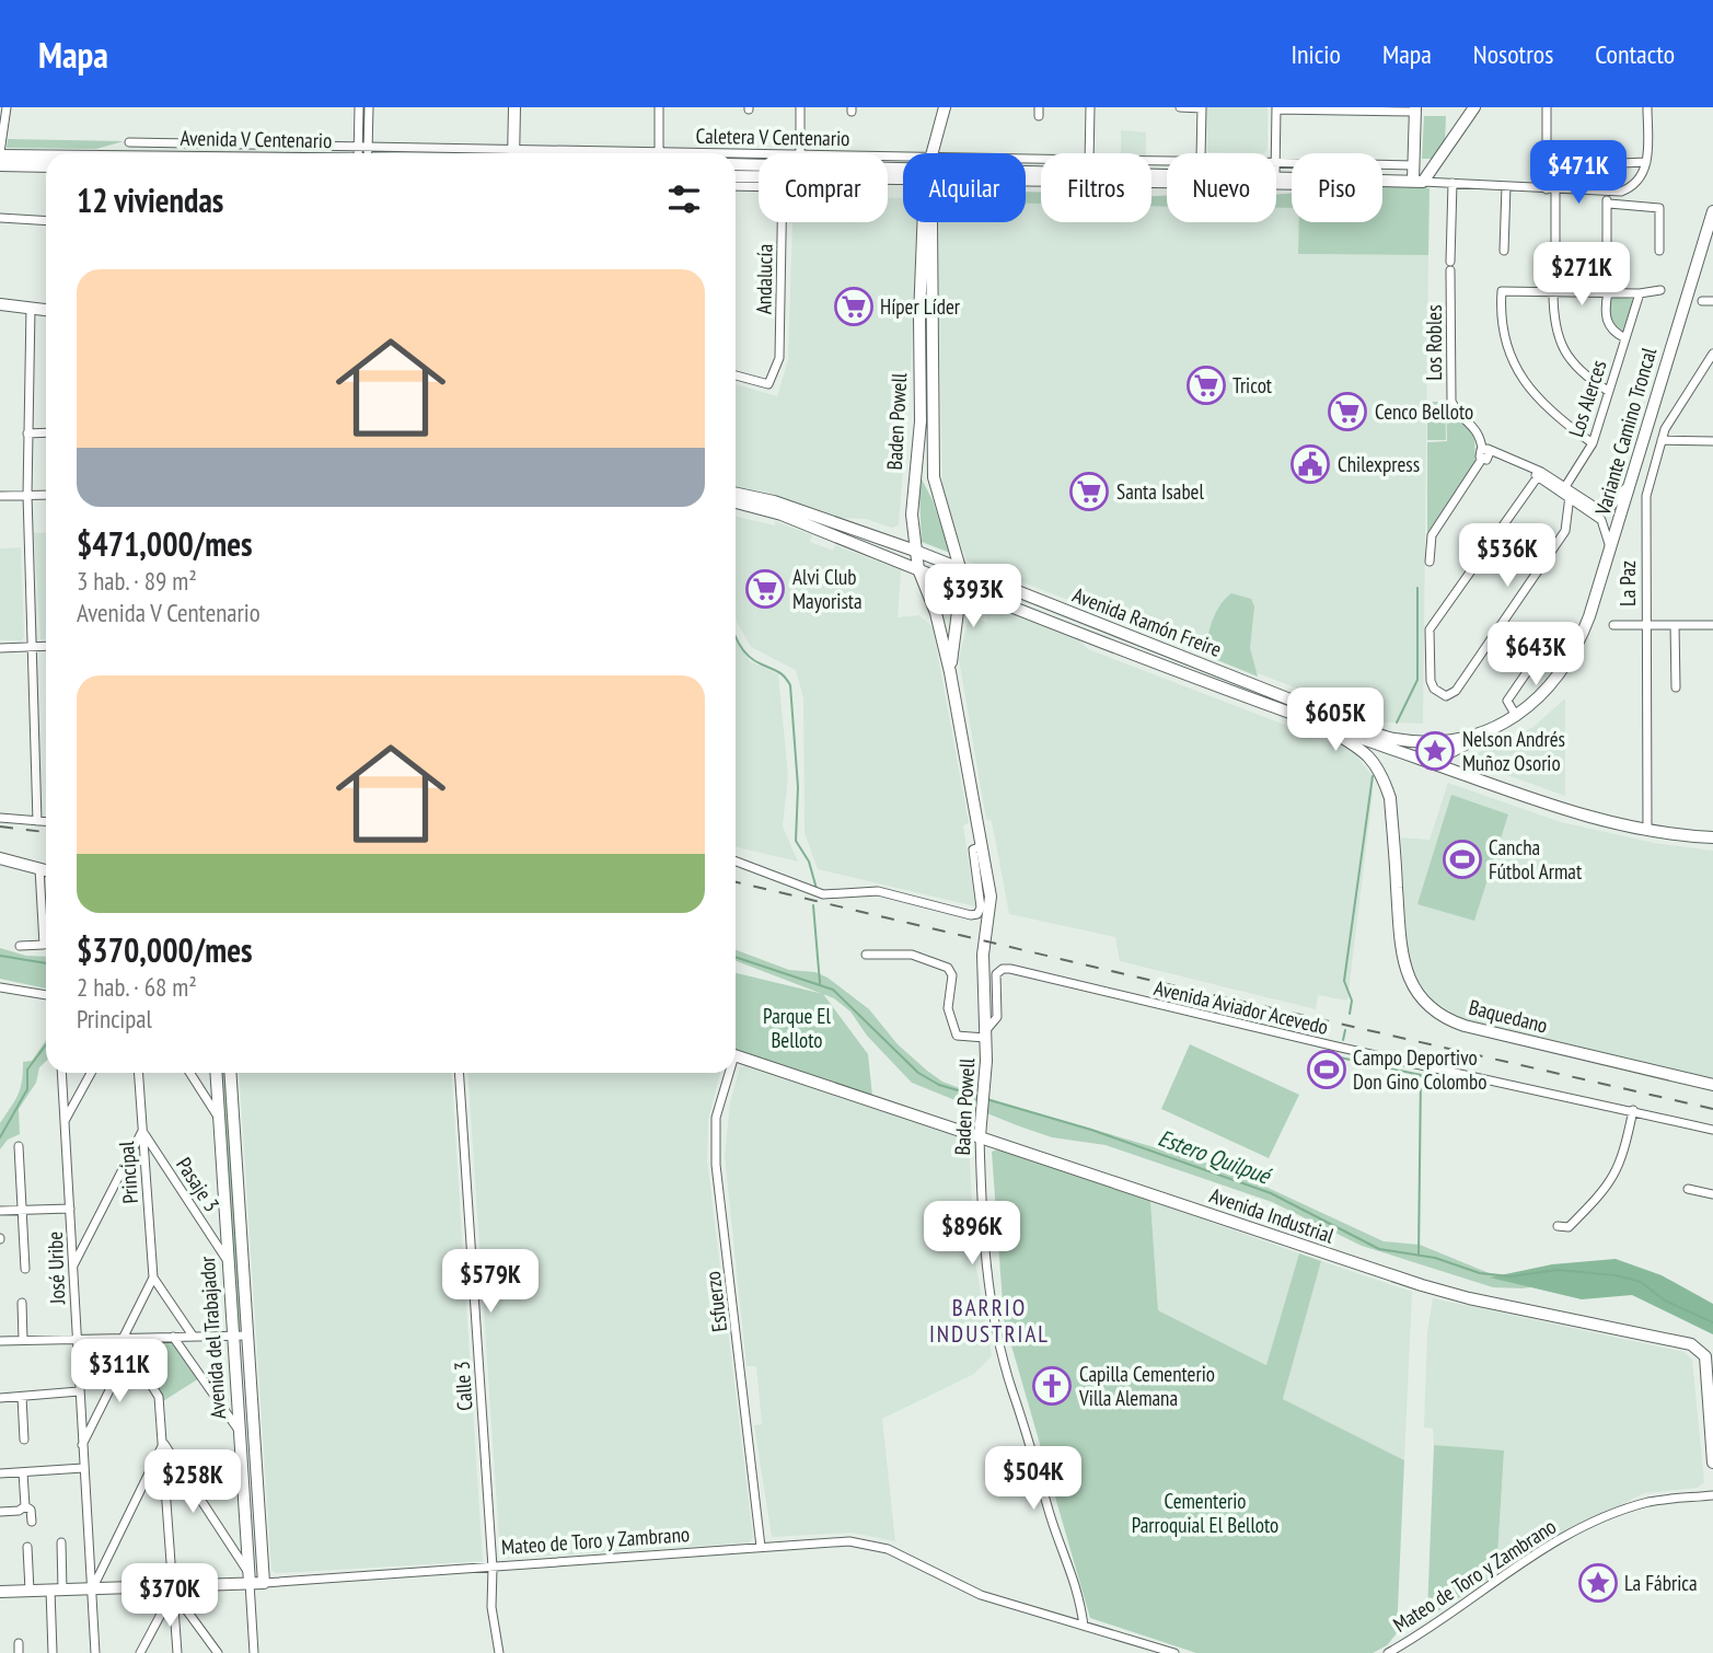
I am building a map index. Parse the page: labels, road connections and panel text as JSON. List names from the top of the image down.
{
  "streets": {
    "main road": [
      "Avenida V Centenario",
      "Baden Powell",
      "Variante Camino Troncal",
      "Avenida Ramón Freire",
      "Baquedano",
      "Avenida Industrial",
      "Avenida del Trabajador",
      "Mateo de Toro y Zambrano"
    ],
    "street": [
      "Caletera V Centenario",
      "Andalucía",
      "Los Robles",
      "Los Alerces",
      "La Paz",
      "Avenida Aviador Acevedo",
      "Principal",
      "Pasaje 3",
      "José Uribe",
      "Esfuerzo",
      "Calle 3"
    ]
  },
  "crossings": [
    ["Baden Powell", "Avenida Ramón Freire"],
    ["Baden Powell", "Avenida Aviador Acevedo"],
    ["Baden Powell", "Avenida Industrial"],
    ["Baden Powell", "Mateo de Toro y Zambrano"],
    ["Variante Camino Troncal", "Avenida Ramón Freire"],
    ["La Paz", "Avenida Ramón Freire"],
    ["Avenida Ramón Freire", "Baquedano"],
    ["Principal", "Pasaje 3"],
    ["Pasaje 3", "Avenida del Trabajador"],
    ["José Uribe", "Mateo de Toro y Zambrano"],
    ["Esfuerzo", "Mateo de Toro y Zambrano"],
    ["Avenida del Trabajador", "Mateo de Toro y Zambrano"],
    ["Calle 3", "Mateo de Toro y Zambrano"]
  ],
  "districts": ["BARRIO INDUSTRIAL"],
  "water": ["Estero Quilpué"],
  "parks": ["Parque El Belloto", "Cementerio Parroquial El Belloto"],
  "places": {
    "supermarket": [
      "Híper Líder",
      "Tricot",
      "Cenco Belloto",
      "Santa Isabel",
      "Alvi Club Mayorista"
    ],
    "public building": ["Chilexpress"],
    "place": ["Nelson Andrés Muñoz Osorio", "La Fábrica"],
    "sports": ["Cancha Fútbol Armat", "Campo Deportivo Don Gino Colombo"],
    "church": ["Capilla Cementerio Villa Alemana"]
  },
  "page": {
    "header": "Mapa",
    "nav": [
      "Inicio",
      "Mapa",
      "Nosotros",
      "Contacto"
    ],
    "price": [
      "$471K",
      "$271K",
      "$536K",
      "$393K",
      "$643K",
      "$605K",
      "$896K",
      "$579K",
      "$311K",
      "$504K",
      "$258K",
      "$370K"
    ],
    "chip": [
      "Comprar",
      "Alquilar",
      "Filtros",
      "Nuevo",
      "Piso"
    ],
    "heading": "12 viviendas",
    "list": [
      {
        "name": "$471,000/mes",
        "note": "3 hab. · 89 m² · Avenida V Centenario"
      },
      {
        "name": "$370,000/mes",
        "note": "2 hab. · 68 m² · Principal"
      }
    ]
  }
}
